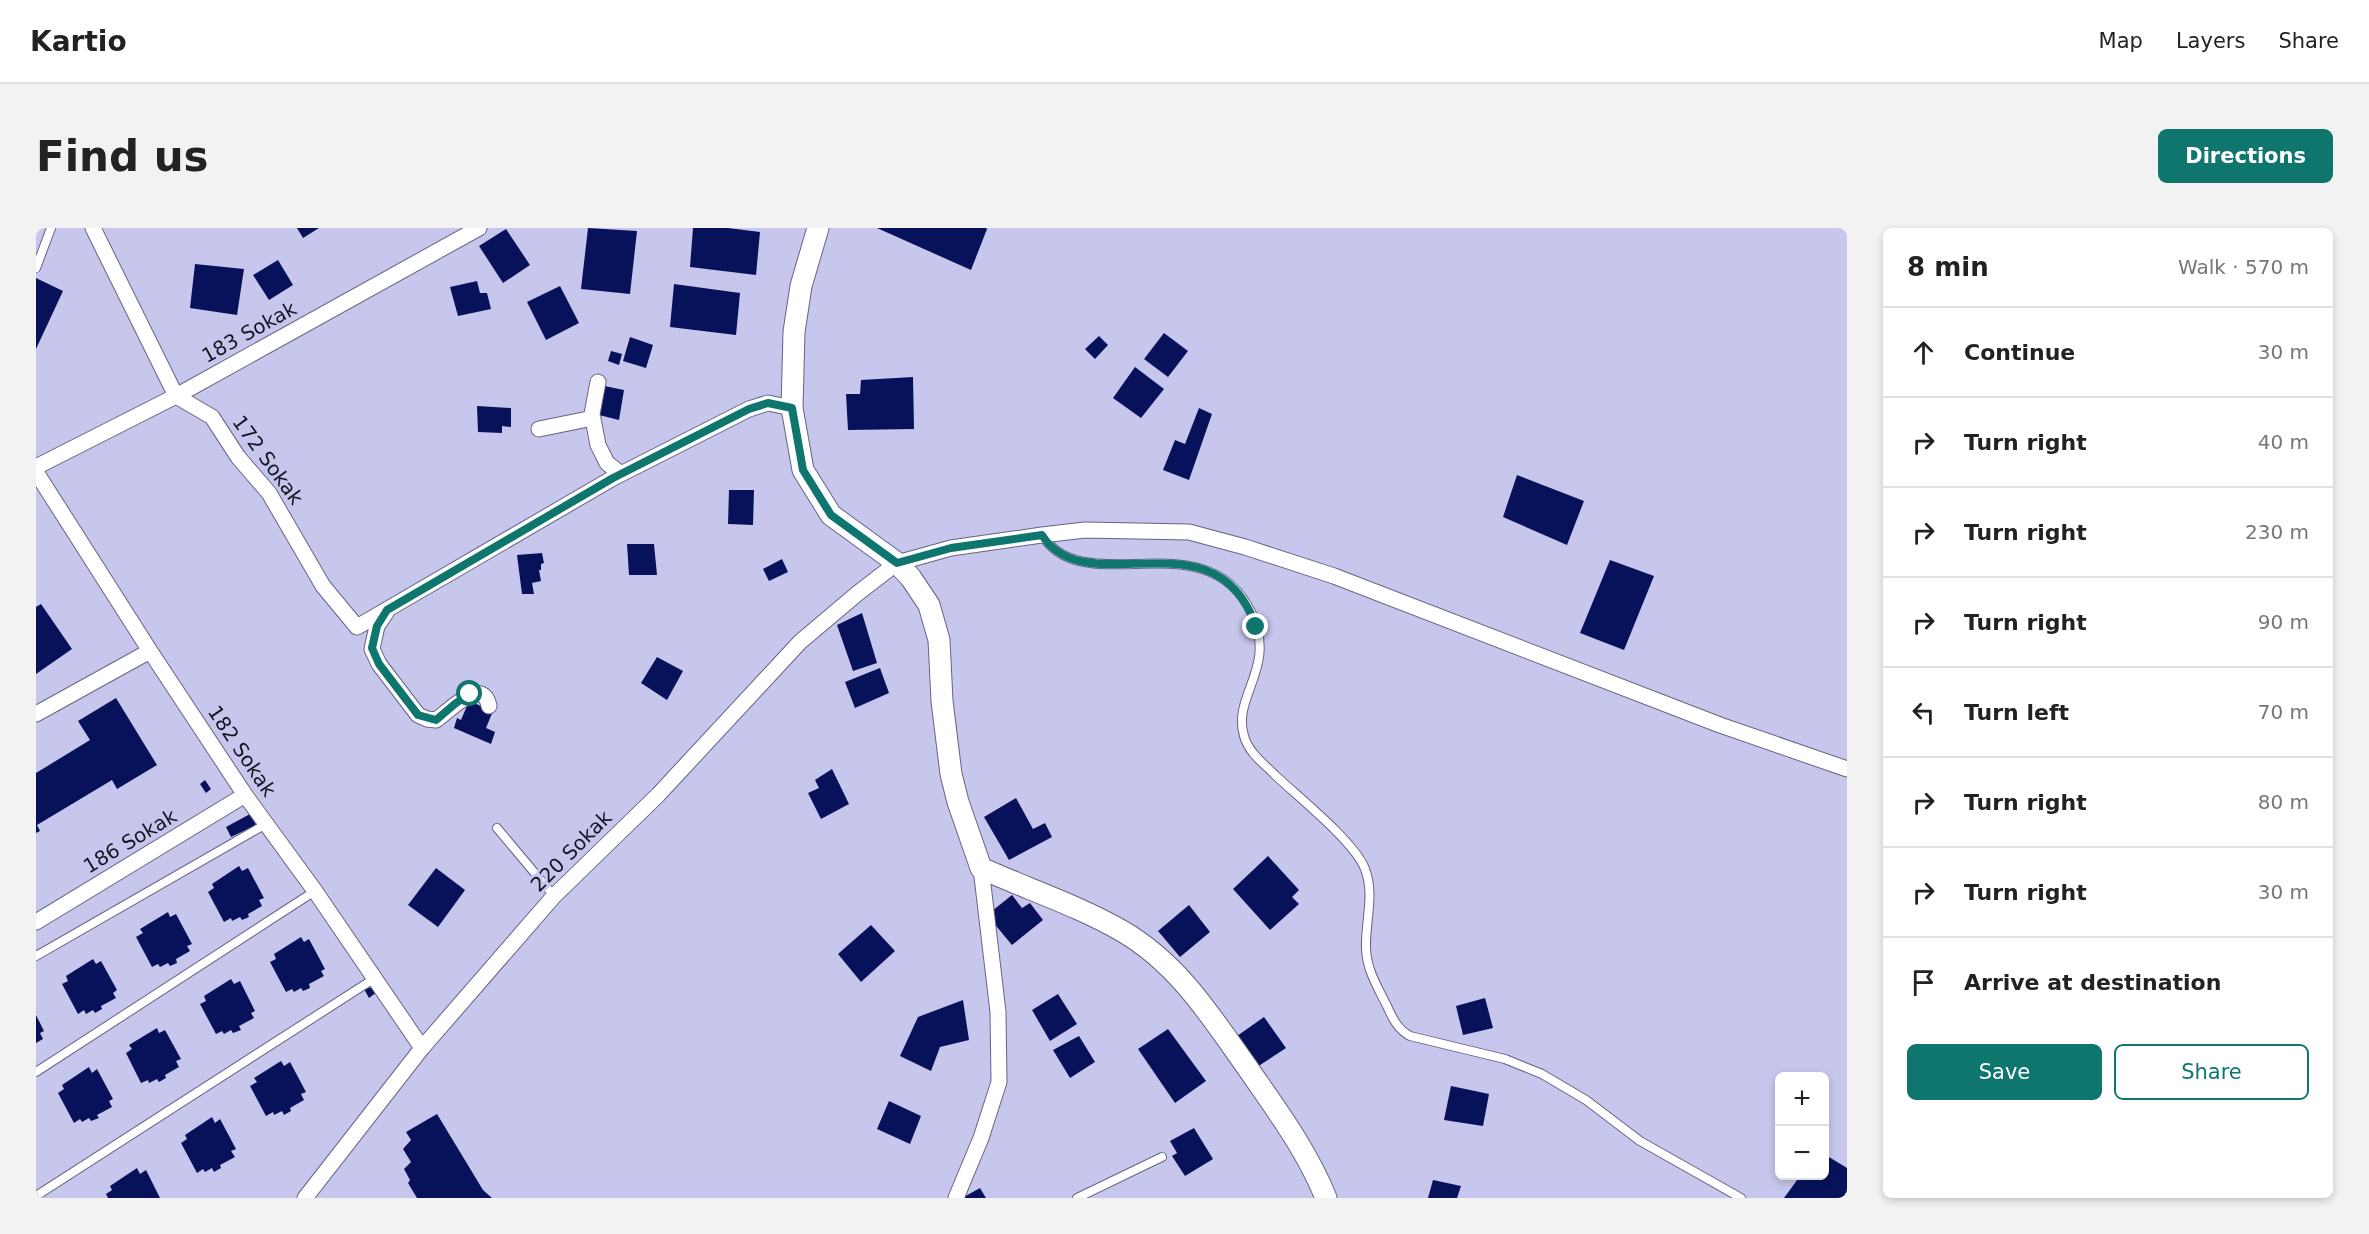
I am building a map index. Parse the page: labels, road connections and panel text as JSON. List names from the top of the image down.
{
  "streets": {
    "street": [
      "183 Sokak",
      "172 Sokak",
      "182 Sokak",
      "186 Sokak",
      "220 Sokak"
    ]
  },
  "crossings": [
    ["183 Sokak", "172 Sokak"],
    ["182 Sokak", "186 Sokak"],
    ["182 Sokak", "220 Sokak"]
  ],
  "page": {
    "header": "Kartio",
    "nav": ["Map", "Layers", "Share"],
    "buttons": [
      "Directions",
      ["Save", "Share"]
    ],
    "title": "Find us",
    "heading": ["8 min", "Walk · 570 m"],
    "list": [
      ["Continue", "30 m"],
      ["Turn right", "40 m"],
      ["Turn right", "230 m"],
      ["Turn right", "90 m"],
      ["Turn left", "70 m"],
      ["Turn right", "80 m"],
      ["Turn right", "30 m"],
      "Arrive at destination"
    ],
    "map_buttons": ["+", "−"]
  }
}
